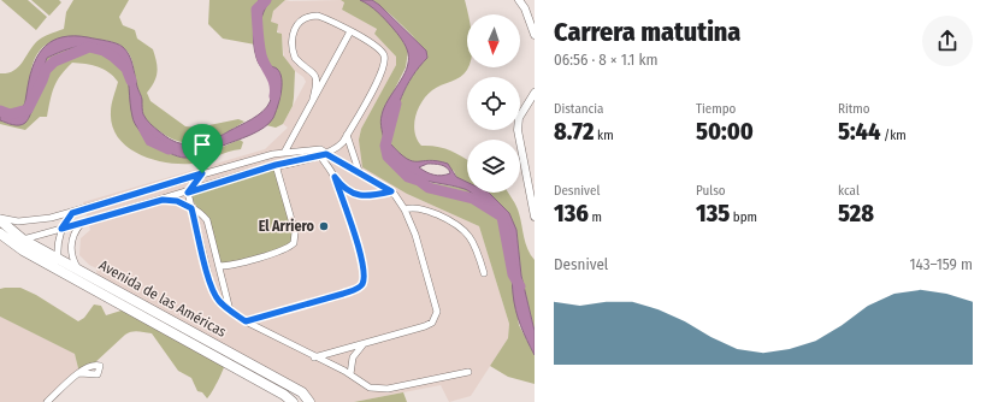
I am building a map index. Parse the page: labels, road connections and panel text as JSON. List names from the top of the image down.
{
  "streets": {
    "highway": ["Avenida de las Américas"]
  },
  "places": ["El Arriero"],
  "north": "bottom",
  "page": {
    "heading": ["Carrera matutina", "06:56 · 8 × 1.1 km"],
    "stats": [
      ["Distancia", "8.72 km"],
      ["Tiempo", "50:00"],
      ["Ritmo", "5:44 /km"],
      ["Desnivel", "136 m"],
      ["Pulso", "135 bpm"],
      ["kcal", "528"]
    ],
    "chart": ["Desnivel", "143–159 m"]
  }
}
